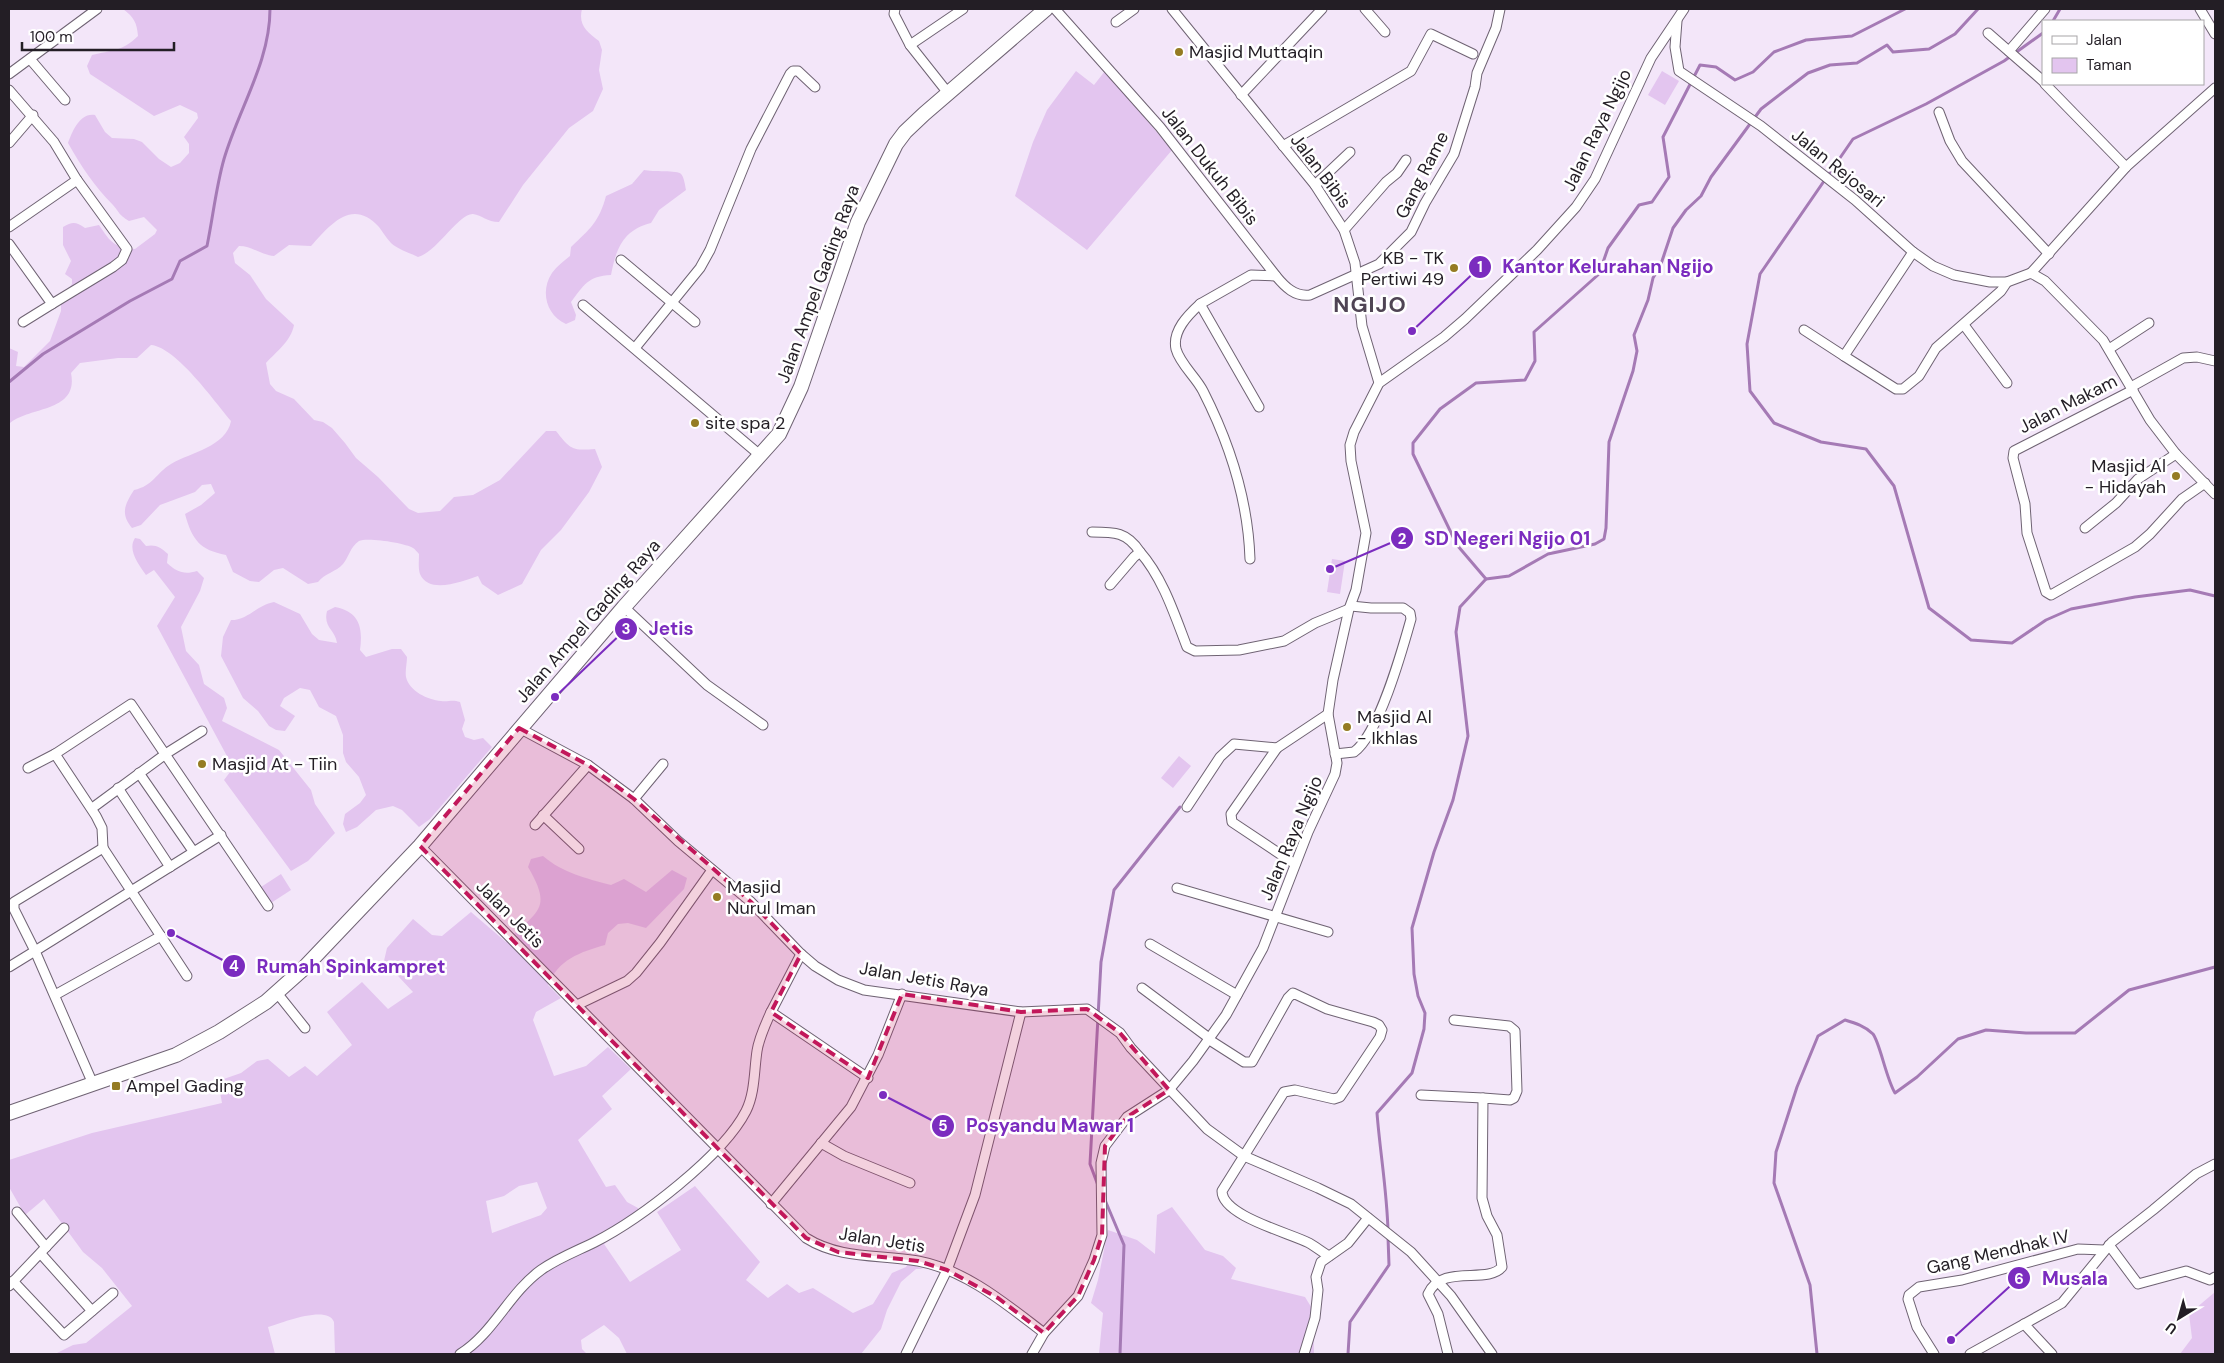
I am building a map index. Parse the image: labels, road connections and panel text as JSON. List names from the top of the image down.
{
  "streets": {
    "main road": ["Jalan Ampel Gading Raya"],
    "street": [
      "Jalan Raya Ngijo",
      "Jalan Dukuh Bibis",
      "Jalan Rejosari",
      "Jalan Bibis",
      "Gang Rame",
      "Jalan Makam",
      "Jalan Jetis",
      "Jalan Jetis Raya",
      "Gang Mendhak IV"
    ]
  },
  "crossings": [
    ["Jalan Raya Ngijo", "Jalan Rejosari"],
    ["Jalan Raya Ngijo", "Jalan Bibis"],
    ["Jalan Raya Ngijo", "Jalan Jetis"],
    ["Jalan Raya Ngijo", "Jalan Jetis Raya"],
    ["Jalan Dukuh Bibis", "Jalan Bibis"],
    ["Jalan Dukuh Bibis", "Gang Rame"],
    ["Jalan Bibis", "Gang Rame"],
    ["Jalan Ampel Gading Raya", "Jalan Jetis"],
    ["Jalan Ampel Gading Raya", "Jalan Jetis Raya"]
  ],
  "districts": ["NGIJO"],
  "places": {
    "other": [
      "Masjid Muttaqin",
      "KB - TK Pertiwi 49",
      "Kantor Kelurahan Ngijo",
      "site spa 2",
      "Masjid Al - Hidayah",
      "SD Negeri Ngijo 01",
      "Jetis",
      "Masjid Al - Ikhlas",
      "Masjid At - Tiin",
      "Masjid Nurul Iman",
      "Rumah Spinkampret",
      "Posyandu Mawar 1",
      "Musala"
    ],
    "transit": ["Ampel Gading"]
  },
  "legend": ["Jalan", "Taman"],
  "scale_bar": "100 m",
  "north": "bottom left"
}
